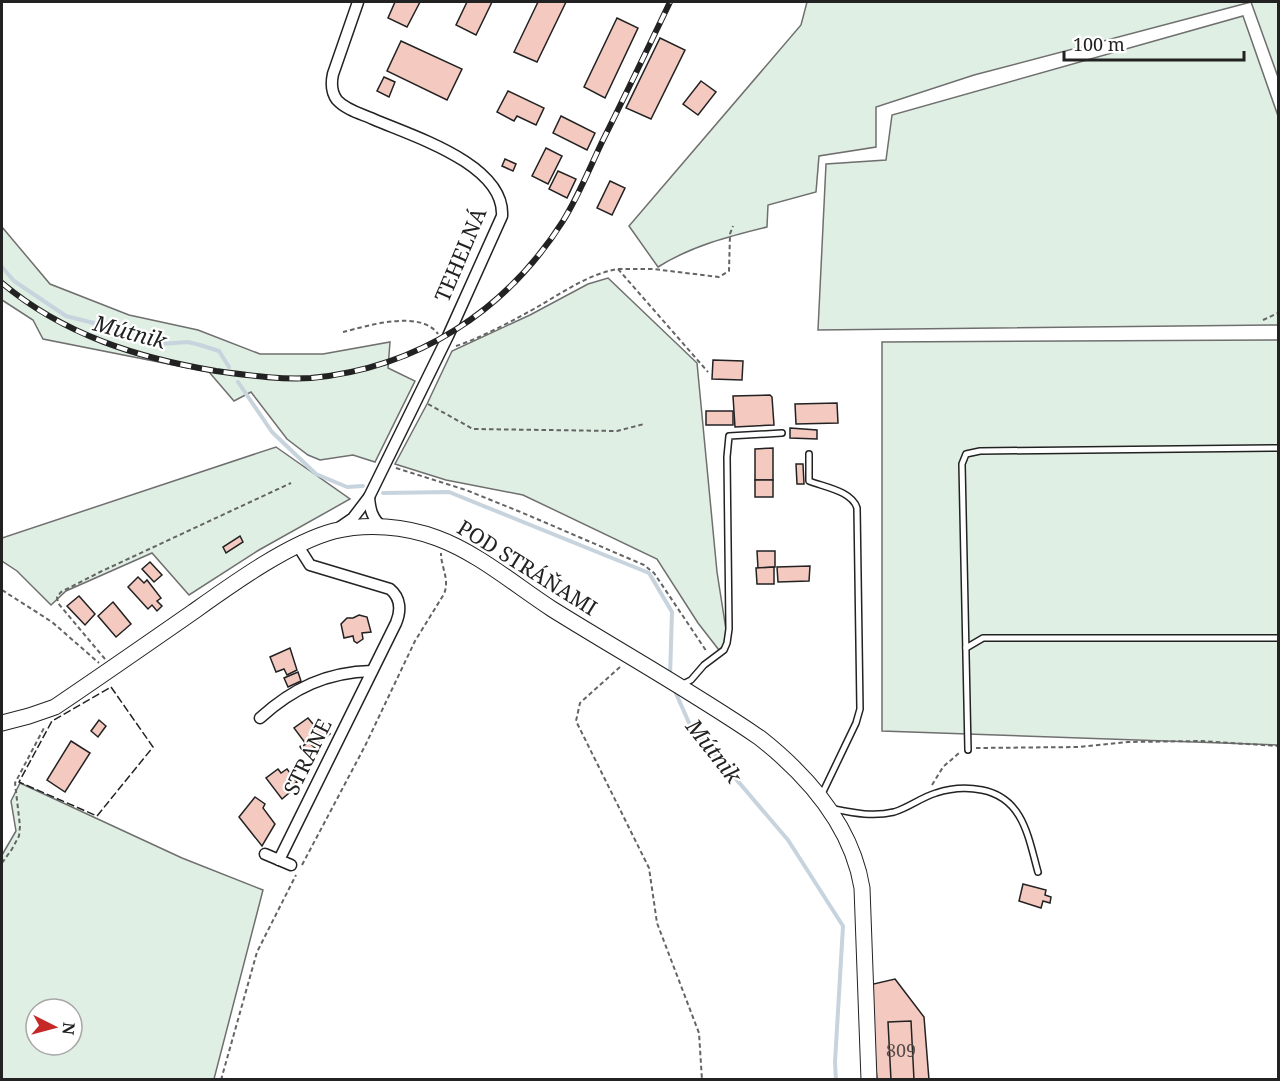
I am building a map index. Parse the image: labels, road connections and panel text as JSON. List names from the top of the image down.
{
  "streets": {
    "street": ["TEHELNÁ", "POD STRÁŇAMI", "STRÁNE"]
  },
  "crossings": [
    ["TEHELNÁ", "POD STRÁŇAMI"],
    ["POD STRÁŇAMI", "STRÁNE"]
  ],
  "water": ["Mútnik"],
  "house_numbers": ["809"],
  "scale_bar": "100 m",
  "north": "right"
}
